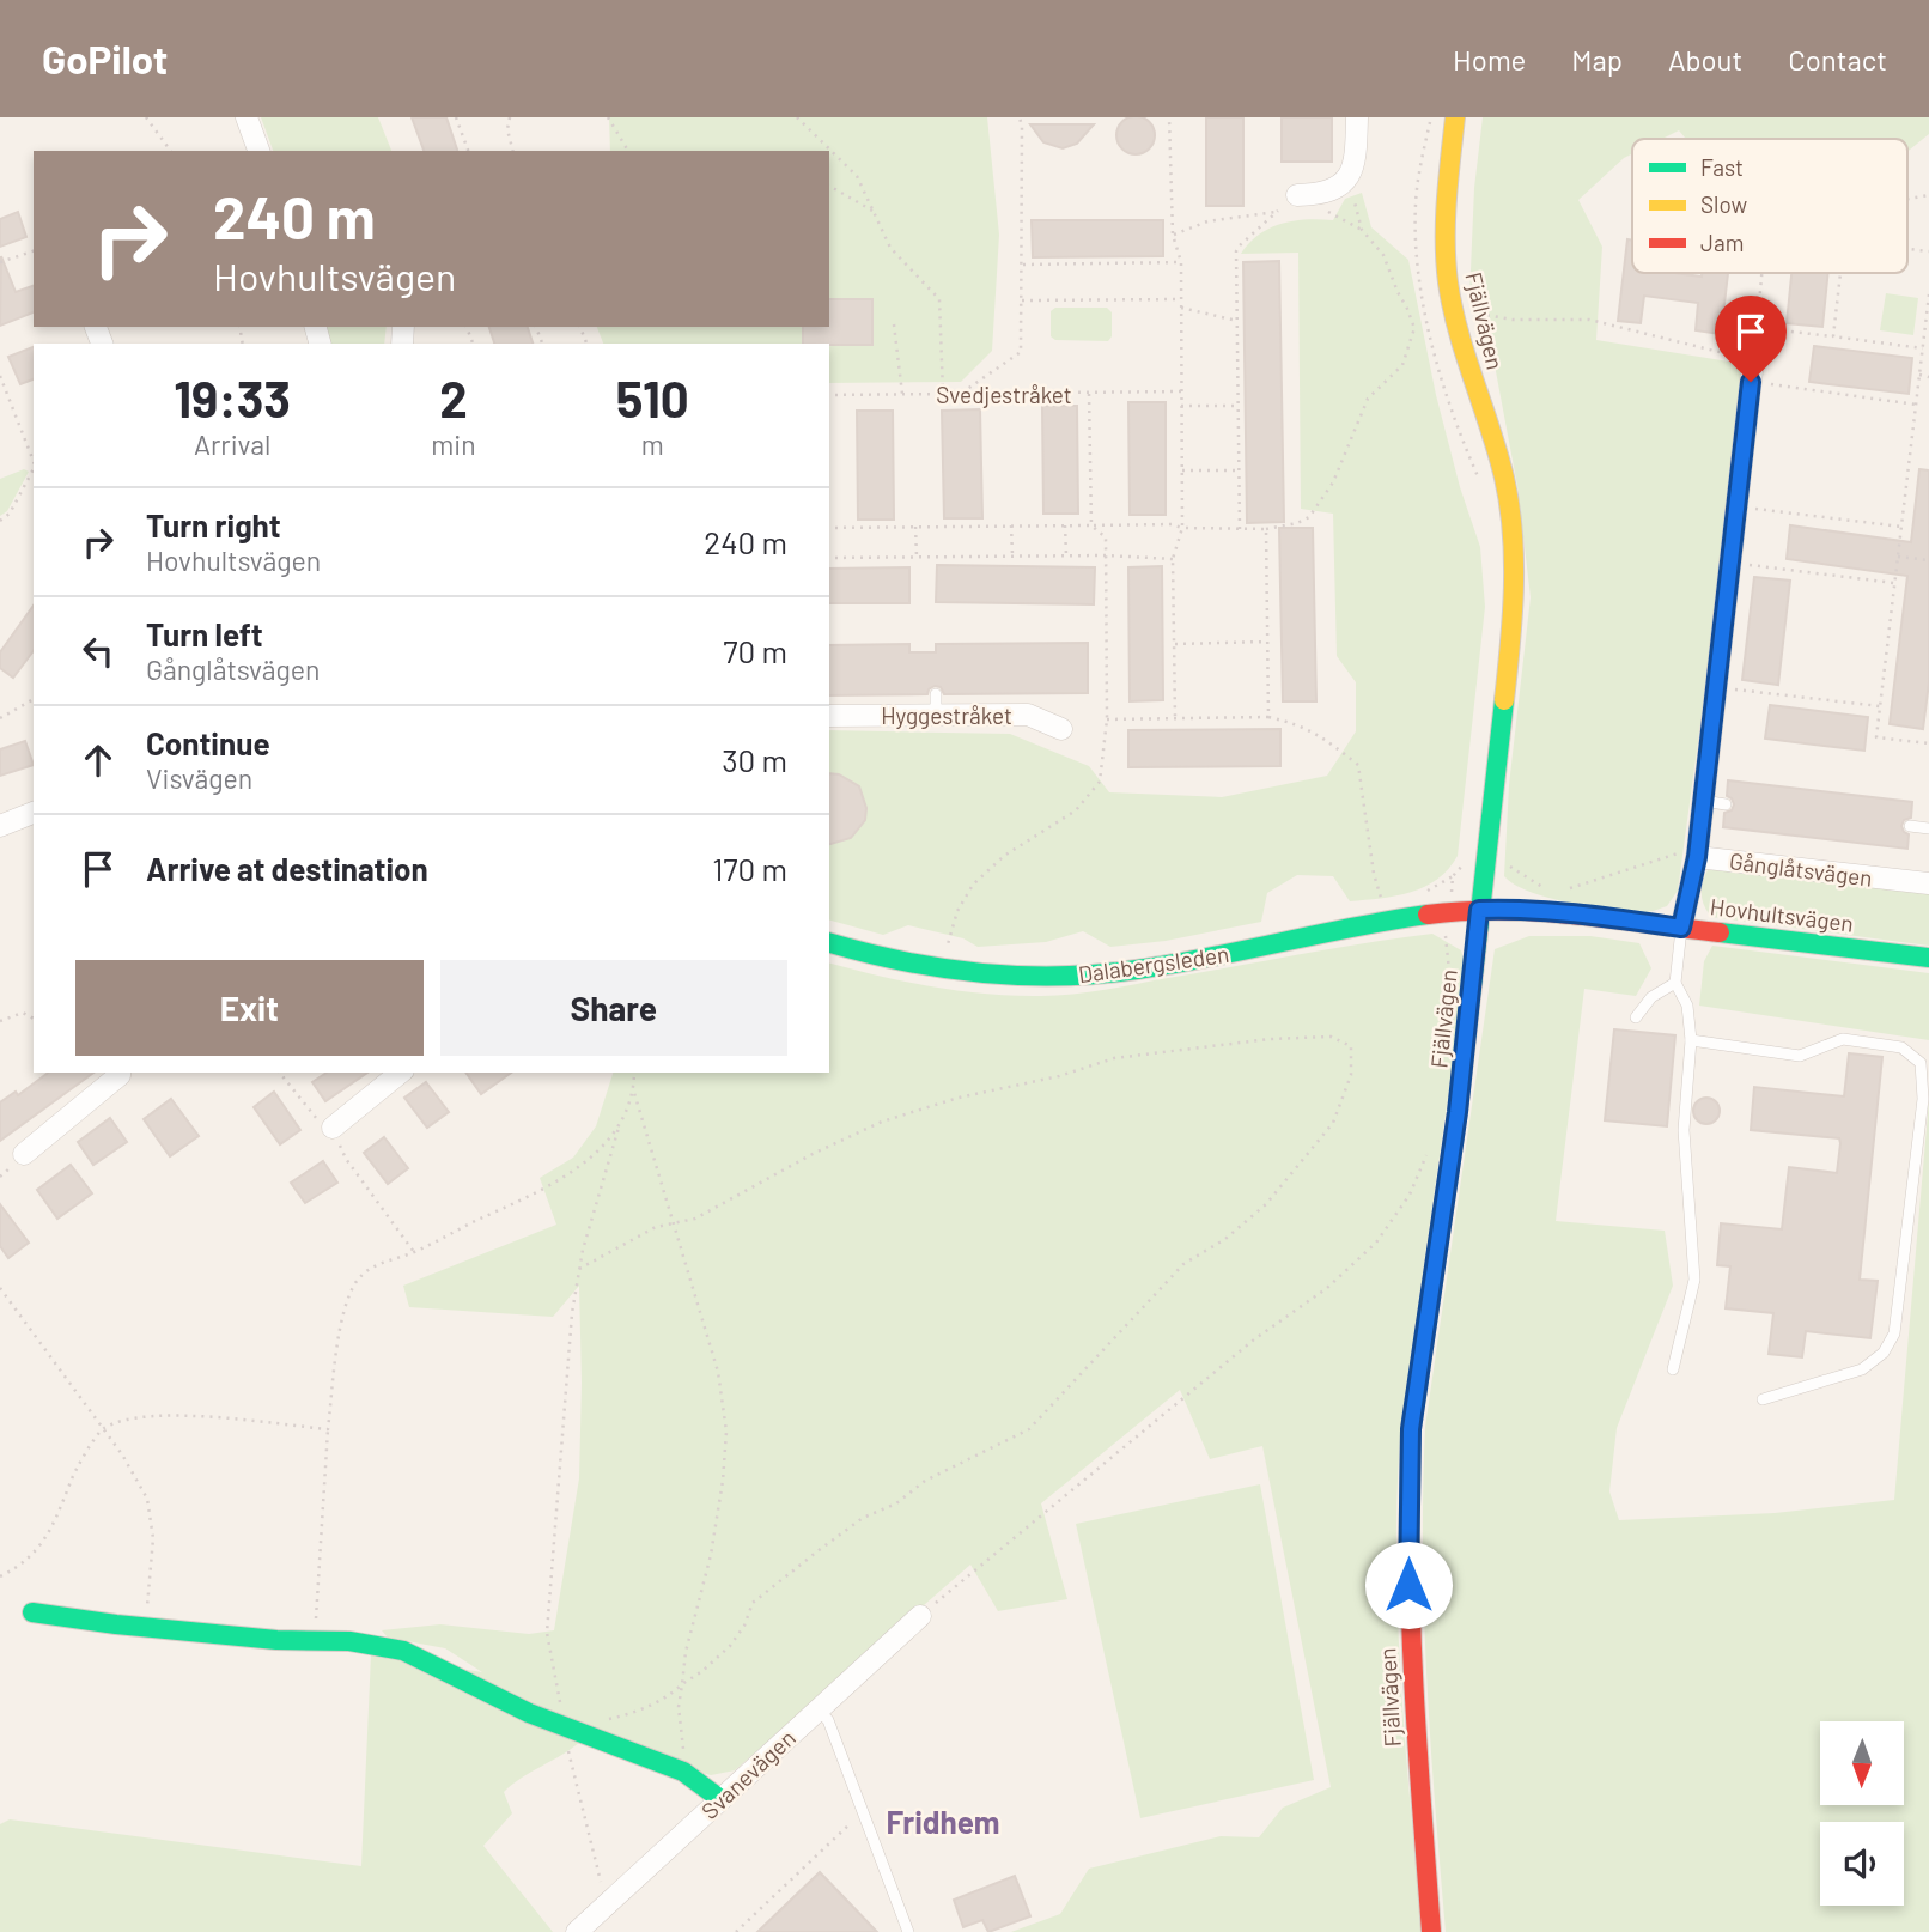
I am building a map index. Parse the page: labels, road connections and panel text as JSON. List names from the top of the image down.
{
  "streets": {
    "street": [
      "Fjällvägen",
      "Hyggestråket",
      "Gånglåtsvägen",
      "Hovhultsvägen",
      "Dalabergsleden",
      "Svanevägen"
    ],
    "path": ["Svedjestråket"]
  },
  "crossings": [
    ["Fjällvägen", "Hovhultsvägen"],
    ["Fjällvägen", "Dalabergsleden"],
    ["Gånglåtsvägen", "Hovhultsvägen"],
    ["Hovhultsvägen", "Dalabergsleden"]
  ],
  "districts": ["Fridhem"],
  "legend": ["Fast", "Slow", "Jam"],
  "north": "bottom",
  "page": {
    "header": "GoPilot",
    "nav": [
      "Home",
      "Map",
      "About",
      "Contact"
    ],
    "turn": ["240 m", "Hovhultsvägen"],
    "eta": [
      "19:33",
      "Arrival",
      "2",
      "min",
      "510",
      "m"
    ],
    "list": [
      {
        "name": "Turn right",
        "note": "Hovhultsvägen",
        "value": "240 m"
      },
      {
        "name": "Turn left",
        "note": "Gånglåtsvägen",
        "value": "70 m"
      },
      {
        "name": "Continue",
        "note": "Visvägen",
        "value": "30 m"
      },
      {
        "name": "Arrive at destination",
        "value": "170 m"
      }
    ],
    "buttons": ["Exit", "Share"]
  }
}
